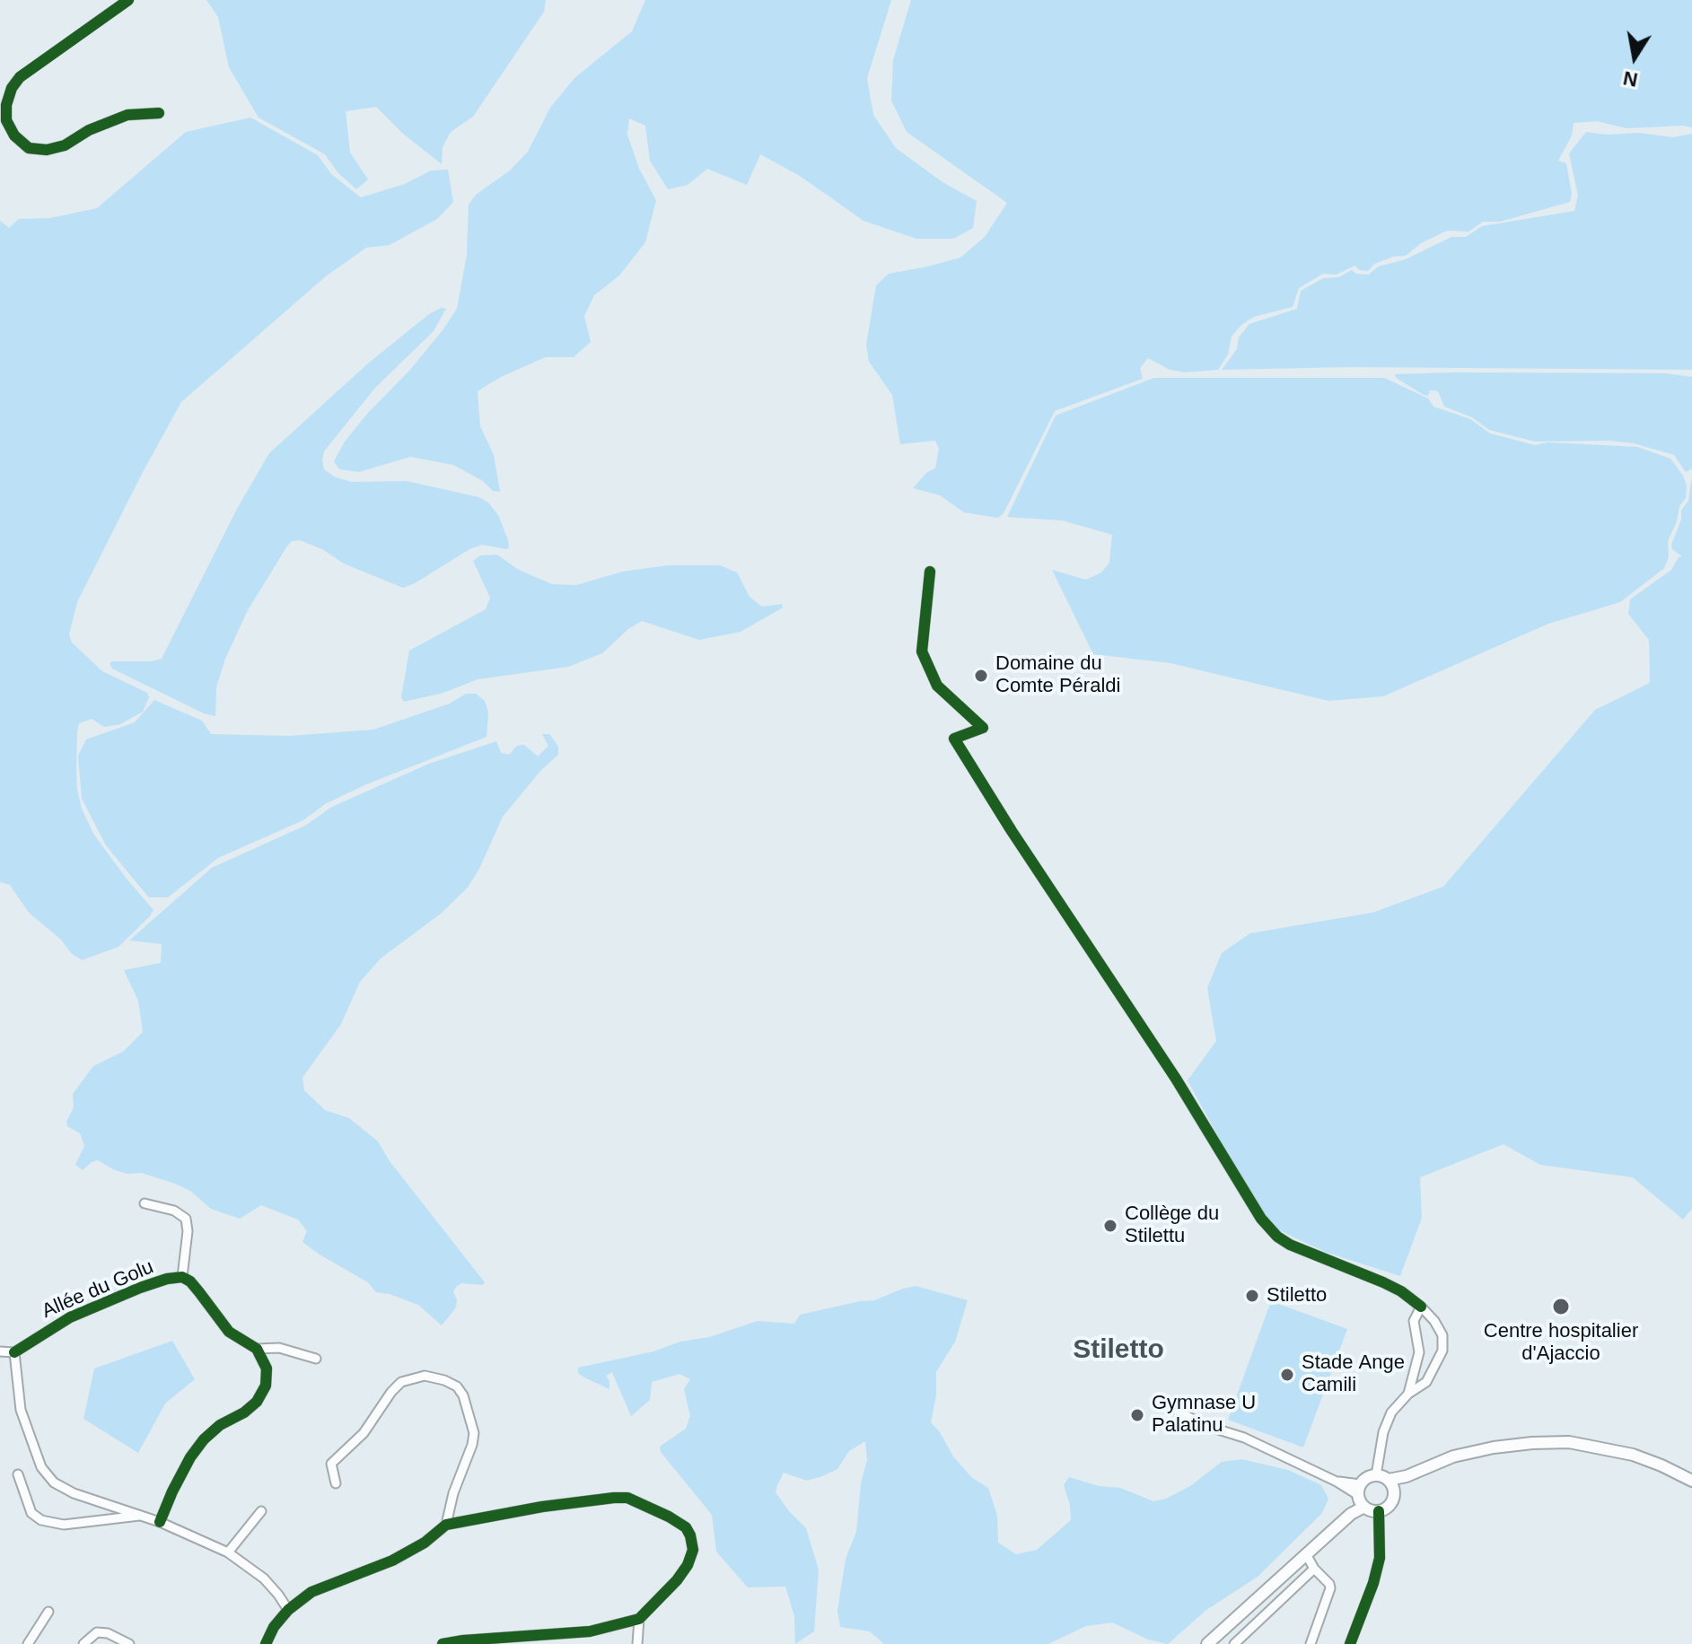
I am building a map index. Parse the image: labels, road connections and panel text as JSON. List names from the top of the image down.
{
  "streets": {
    "street": ["Allée du Golu"]
  },
  "districts": ["Stiletto"],
  "places": [
    "Domaine du Comte Péraldi",
    "Collège du Stilettu",
    "Stiletto",
    "Centre hospitalier d'Ajaccio",
    "Stade Ange Camili",
    "Gymnase U Palatinu"
  ],
  "north": "bottom"
}
